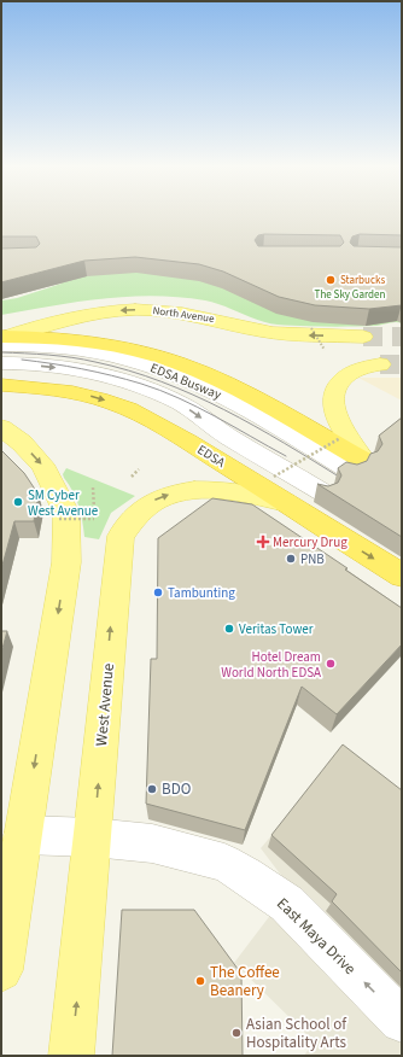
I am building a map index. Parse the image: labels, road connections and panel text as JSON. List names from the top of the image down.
{
  "streets": {
    "highway": ["EDSA"],
    "main road": ["North Avenue", "West Avenue"],
    "street": ["EDSA Busway", "East Maya Drive"]
  },
  "crossings": [
    ["North Avenue", "EDSA Busway"],
    ["EDSA", "West Avenue"],
    ["West Avenue", "East Maya Drive"]
  ],
  "one_way": ["EDSA", "West Avenue", "East Maya Drive"],
  "parks": ["The Sky Garden"],
  "places": {
    "other": [
      "Starbucks",
      "SM Cyber West Avenue",
      "PNB",
      "Tambunting",
      "Veritas Tower",
      "Hotel Dream World North EDSA",
      "BDO",
      "The Coffee Beanery",
      "Asian School of Hospitality Arts"
    ],
    "health": ["Mercury Drug"]
  }
}
